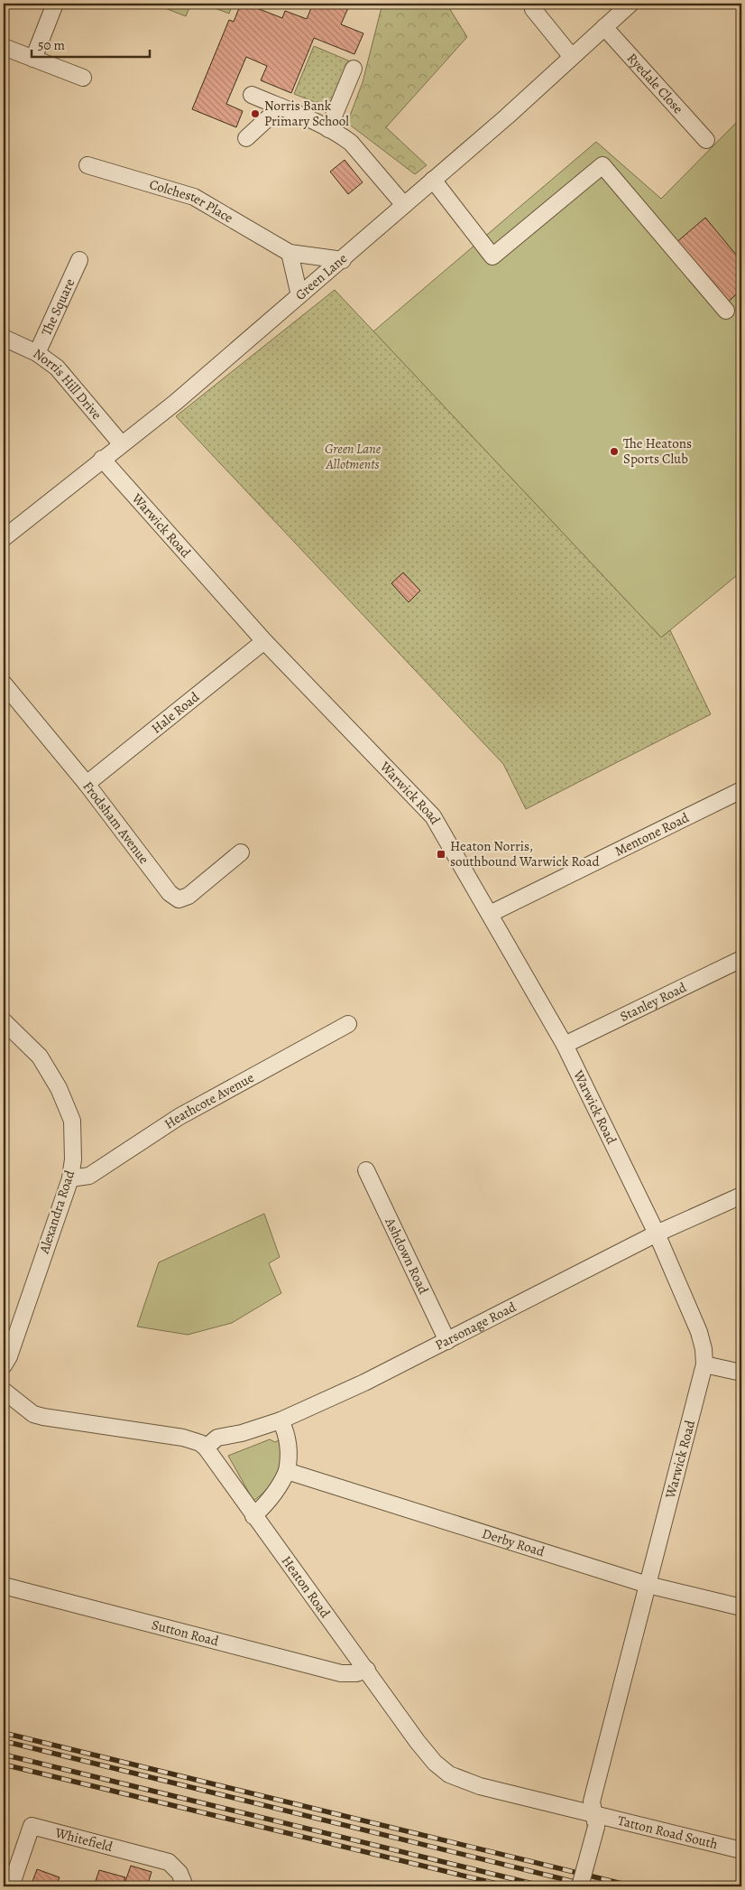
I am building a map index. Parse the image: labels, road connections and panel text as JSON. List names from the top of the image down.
{
  "streets": {
    "street": [
      "Ryedale Close",
      "Colchester Place",
      "Green Lane",
      "The Square",
      "Norris Hill Drive",
      "Warwick Road",
      "Hale Road",
      "Frodsham Avenue",
      "Mentone Road",
      "Stanley Road",
      "Heathcote Avenue",
      "Alexandra Road",
      "Ashdown Road",
      "Parsonage Road",
      "Derby Road",
      "Heaton Road",
      "Sutton Road",
      "Tatton Road South",
      "Whitefield"
    ]
  },
  "crossings": [
    ["Ryedale Close", "Green Lane"],
    ["Colchester Place", "Green Lane"],
    ["Green Lane", "Norris Hill Drive"],
    ["Green Lane", "Warwick Road"],
    ["The Square", "Norris Hill Drive"],
    ["Warwick Road", "Hale Road"],
    ["Warwick Road", "Mentone Road"],
    ["Warwick Road", "Stanley Road"],
    ["Warwick Road", "Parsonage Road"],
    ["Warwick Road", "Derby Road"],
    ["Warwick Road", "Heaton Road"],
    ["Warwick Road", "Tatton Road South"],
    ["Hale Road", "Frodsham Avenue"],
    ["Heathcote Avenue", "Alexandra Road"],
    ["Ashdown Road", "Parsonage Road"],
    ["Parsonage Road", "Heaton Road"],
    ["Heaton Road", "Sutton Road"],
    ["Heaton Road", "Tatton Road South"]
  ],
  "parks": ["Green Lane Allotments"],
  "places": {
    "other": ["Norris Bank Primary School", "The Heatons Sports Club"],
    "transit": ["Heaton Norris, southbound Warwick Road"]
  },
  "scale_bar": "50 m"
}
